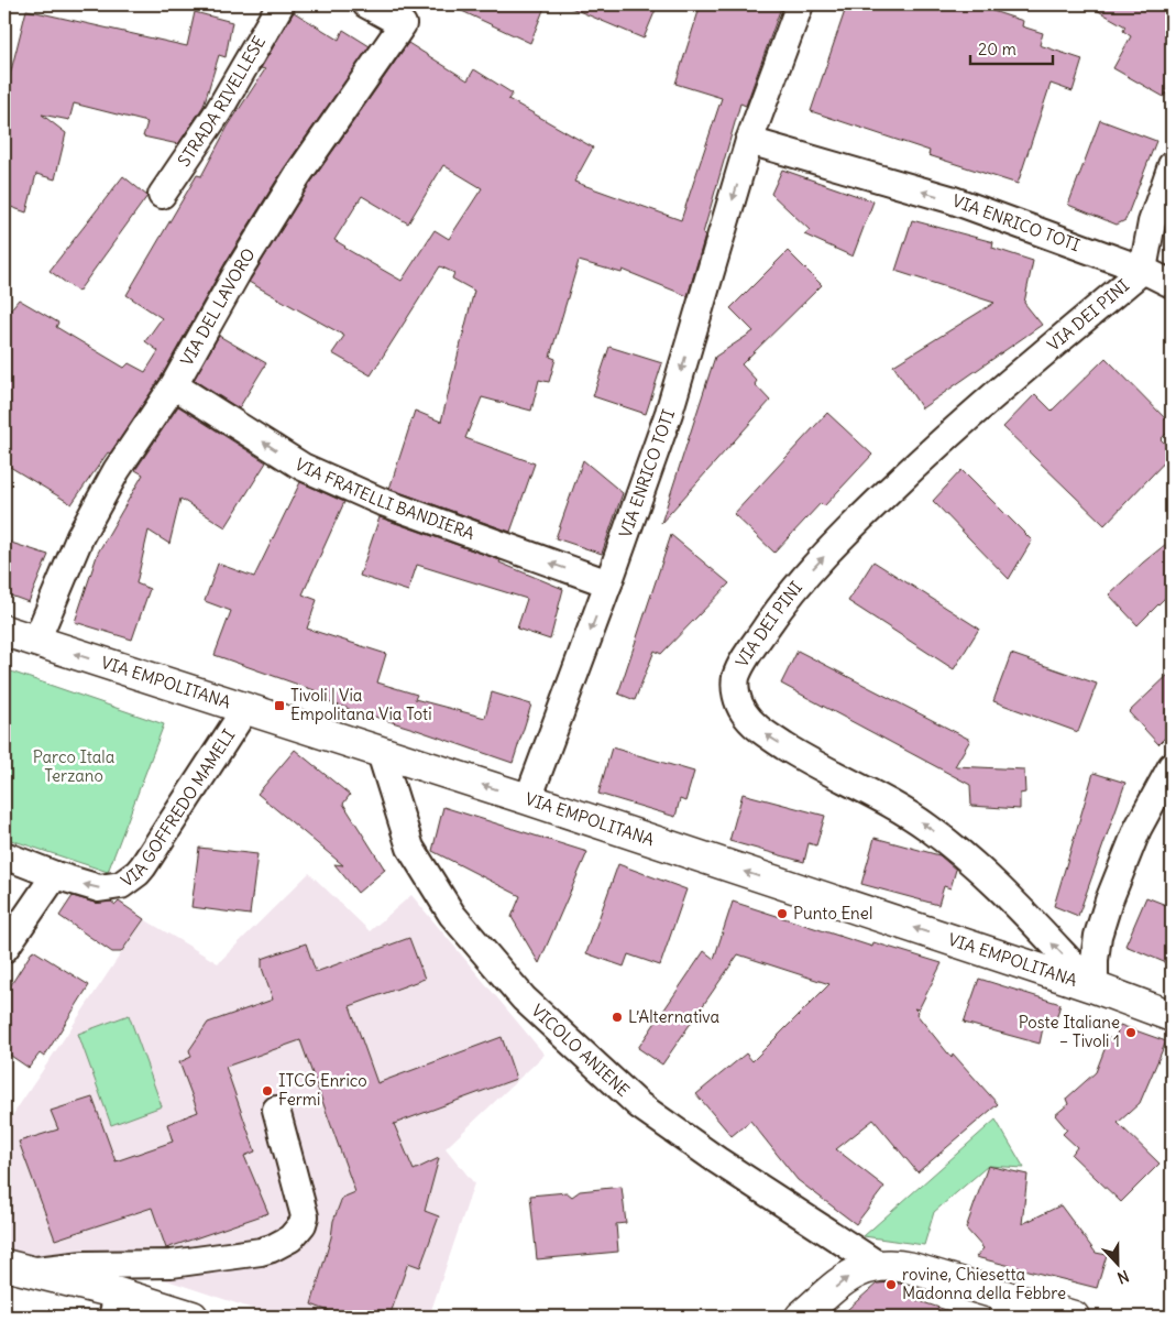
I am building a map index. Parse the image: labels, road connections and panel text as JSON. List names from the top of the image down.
{
  "streets": {
    "main road": ["VIA EMPOLITANA"],
    "street": [
      "STRADA RIVELLESE",
      "VIA ENRICO TOTI",
      "VIA DEL LAVORO",
      "VIA DEI PINI",
      "VIA FRATELLI BANDIERA",
      "VIA GOFFREDO MAMELI",
      "VICOLO ANIENE"
    ]
  },
  "crossings": [
    ["VIA ENRICO TOTI", "VIA DEI PINI"],
    ["VIA ENRICO TOTI", "VIA FRATELLI BANDIERA"],
    ["VIA ENRICO TOTI", "VIA EMPOLITANA"],
    ["VIA DEL LAVORO", "VIA FRATELLI BANDIERA"],
    ["VIA DEL LAVORO", "VIA EMPOLITANA"],
    ["VIA DEI PINI", "VIA EMPOLITANA"],
    ["VIA EMPOLITANA", "VIA GOFFREDO MAMELI"],
    ["VIA EMPOLITANA", "VICOLO ANIENE"]
  ],
  "one_way": ["VIA FRATELLI BANDIERA", "VIA EMPOLITANA", "VIA GOFFREDO MAMELI"],
  "parks": ["Parco Itala Terzano"],
  "places": {
    "transit": ["Tivoli | Via Empolitana Via Toti"],
    "other": [
      "Punto Enel",
      "L’Alternativa",
      "Poste Italiane – Tivoli 1",
      "ITCG Enrico Fermi",
      "rovine, Chiesetta Madonna della Febbre"
    ]
  },
  "scale_bar": "20 m",
  "north": "bottom"
}
